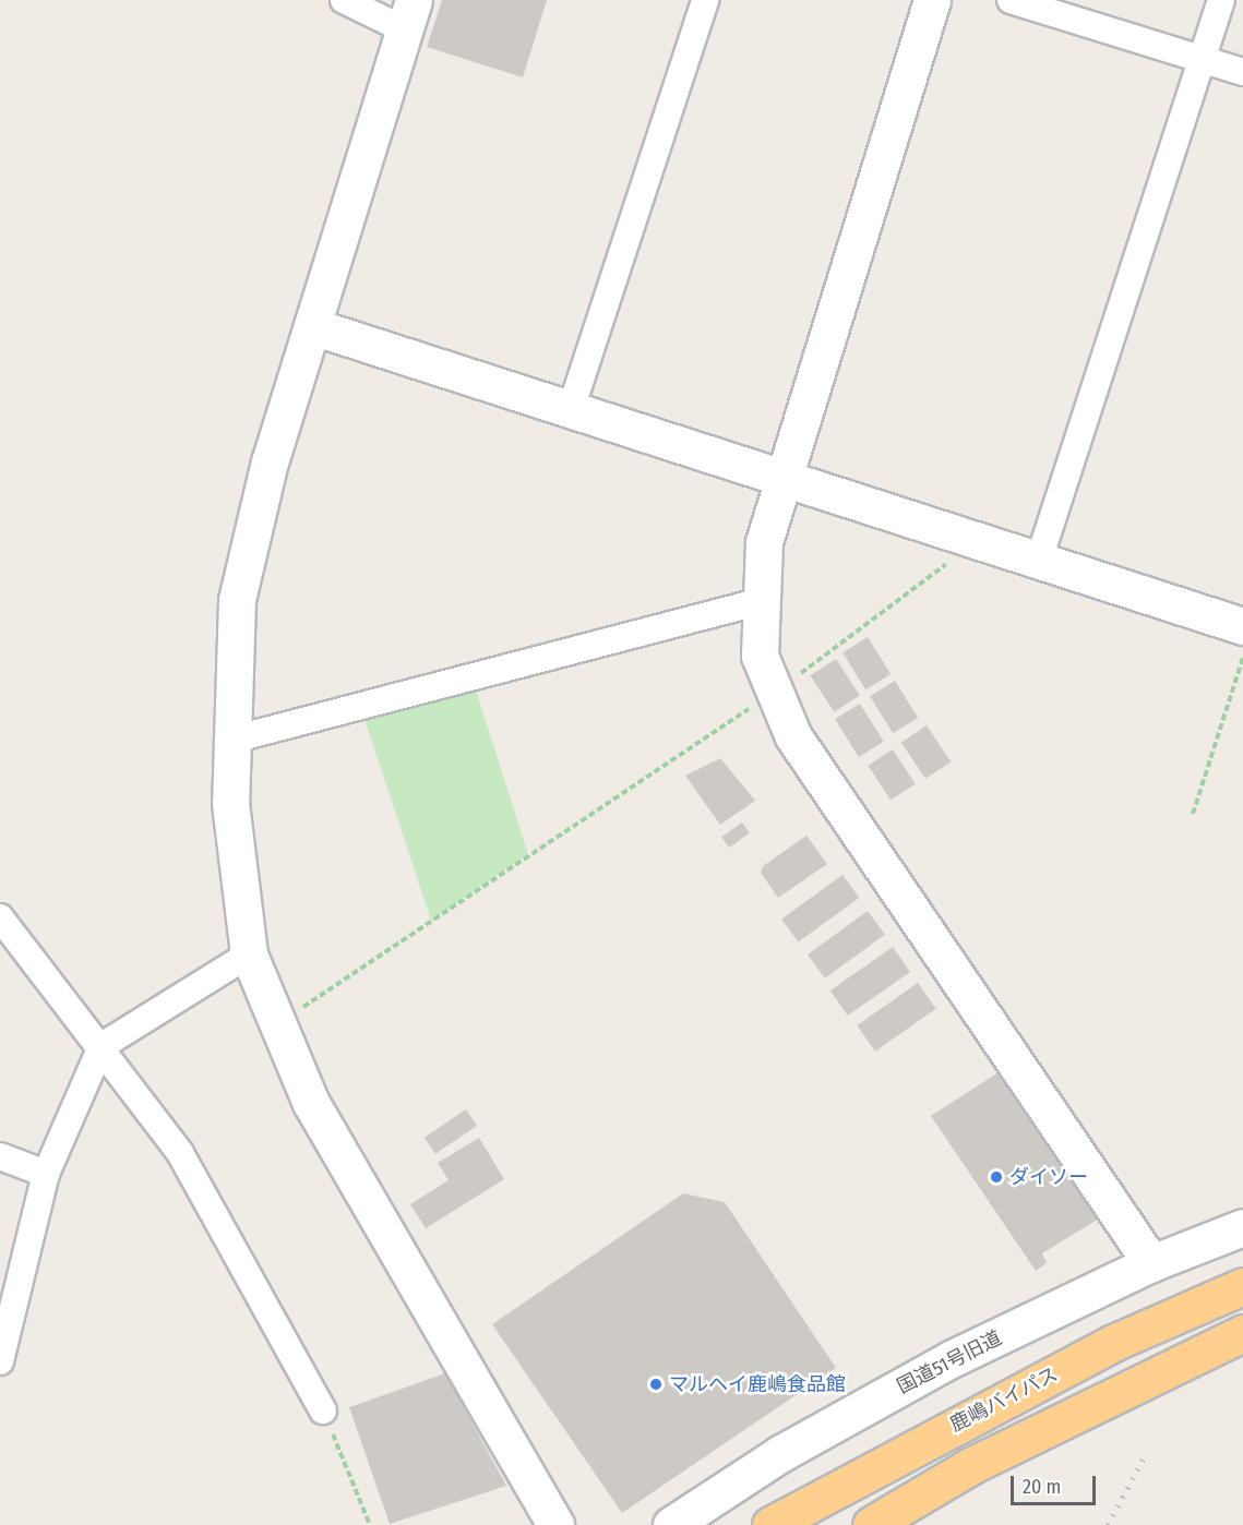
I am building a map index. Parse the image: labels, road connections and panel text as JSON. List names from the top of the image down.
{
  "streets": {
    "highway": ["鹿嶋バイパス"],
    "street": ["国道51号旧道"]
  },
  "places": ["ダイソー", "マルヘイ鹿嶋食品館"],
  "scale_bar": "20 m"
}
